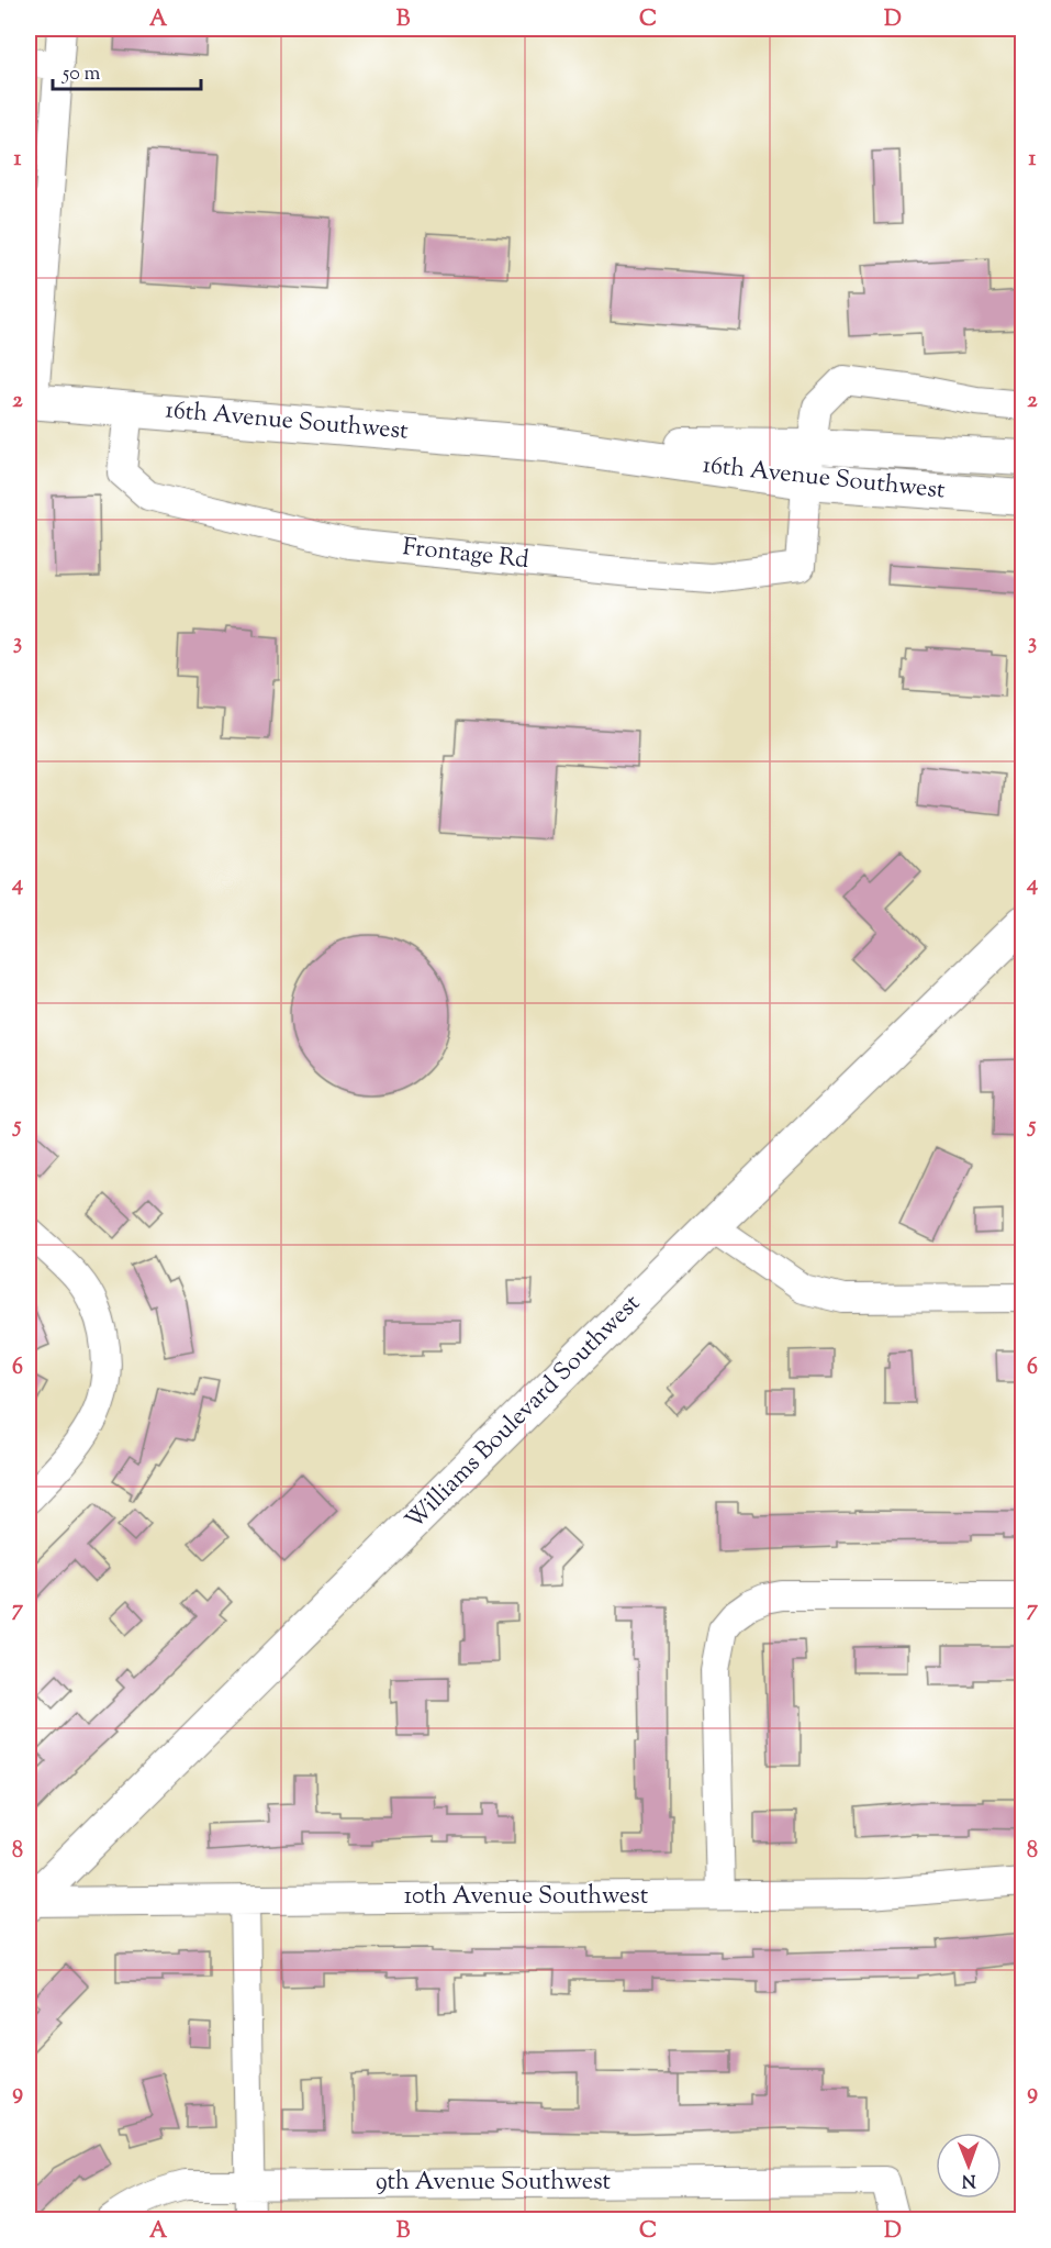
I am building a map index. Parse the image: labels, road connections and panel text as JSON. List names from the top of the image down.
{
  "streets": {
    "main road": ["16th Avenue Southwest", "Williams Boulevard Southwest"],
    "street": ["Frontage Rd", "10th Avenue Southwest", "9th Avenue Southwest"]
  },
  "crossings": [
    ["16th Avenue Southwest", "Frontage Rd"],
    ["Williams Boulevard Southwest", "10th Avenue Southwest"]
  ],
  "scale_bar": "50 m",
  "north": "bottom",
  "grid": {
    "columns": [
      "A",
      "B",
      "C",
      "D"
    ],
    "rows": [
      "1",
      "2",
      "3",
      "4",
      "5",
      "6",
      "7",
      "8",
      "9"
    ]
  }
}
